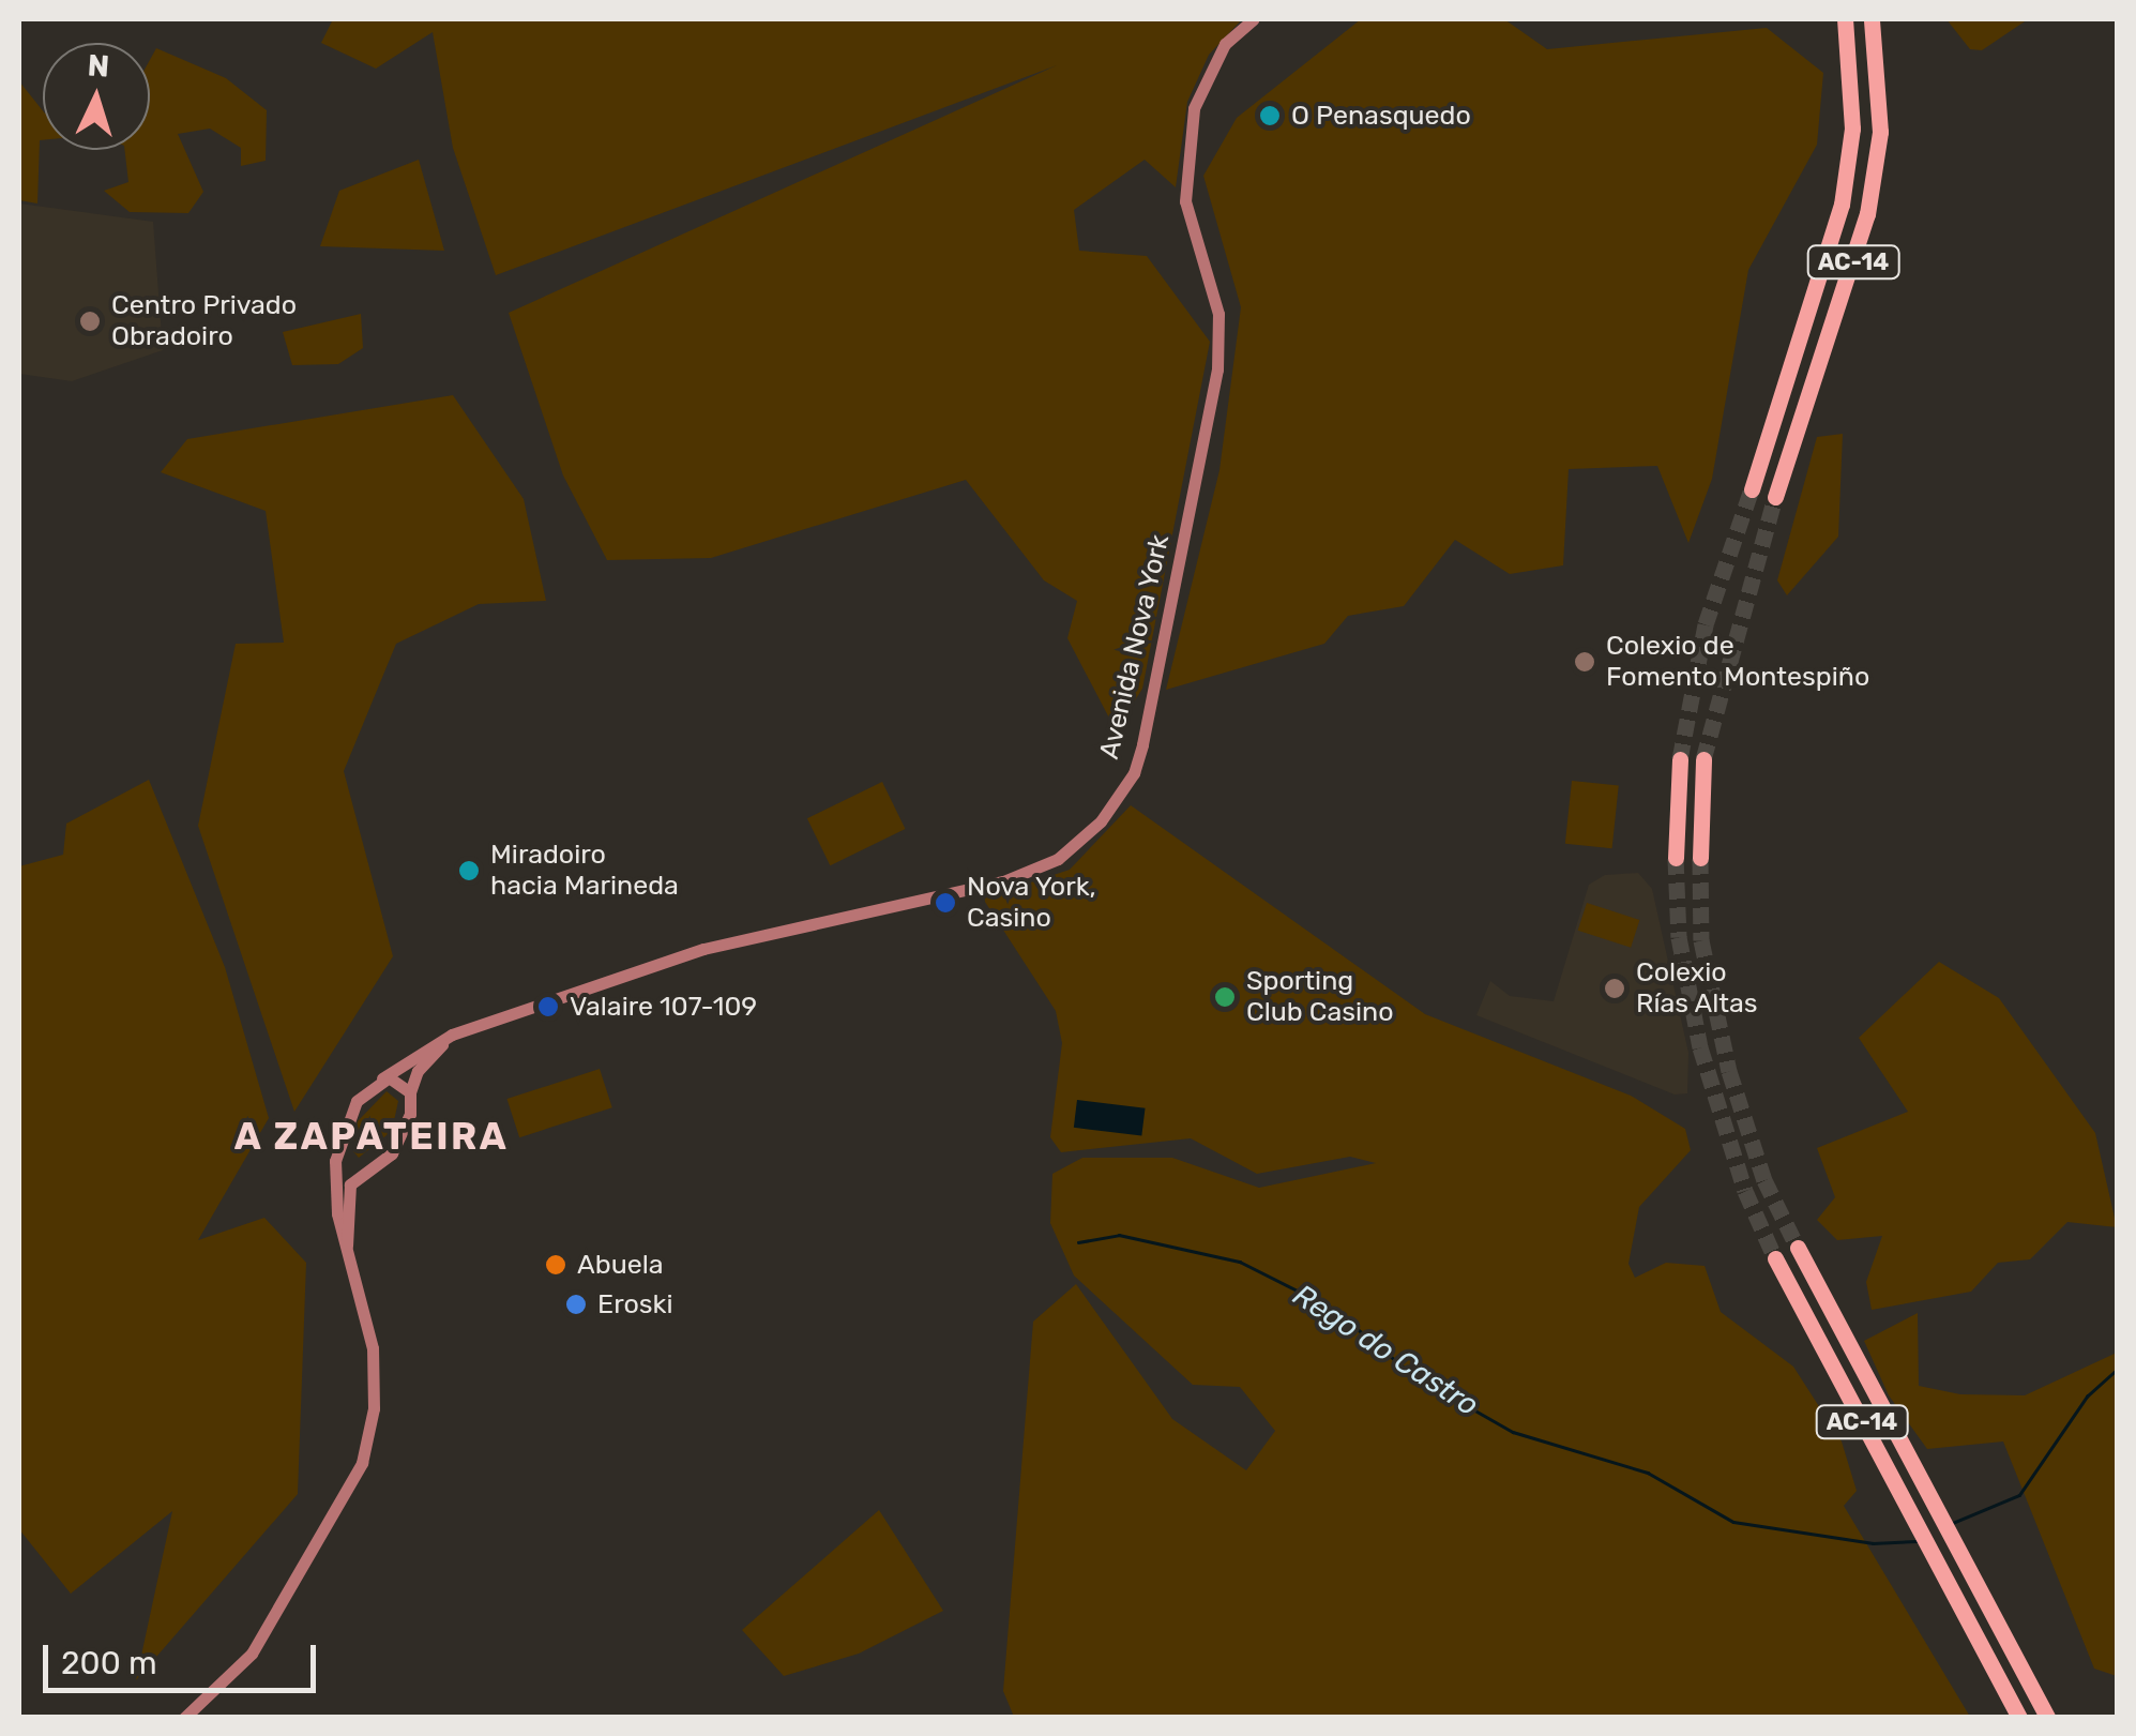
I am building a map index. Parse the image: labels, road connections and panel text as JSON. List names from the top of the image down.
{
  "streets": {
    "highway": ["AC-14"],
    "street": ["Avenida Nova York"]
  },
  "districts": ["A ZAPATEIRA"],
  "water": ["Rego do Castro"],
  "places": [
    "O Penasquedo",
    "Centro Privado Obradoiro",
    "Colexio de Fomento Montespiño",
    "Miradoiro hacia Marineda",
    "Nova York, Casino",
    "Colexio Rías Altas",
    "Sporting Club Casino",
    "Valaire 107-109",
    "Abuela",
    "Eroski"
  ],
  "scale_bar": "200 m",
  "north": "top"
}
